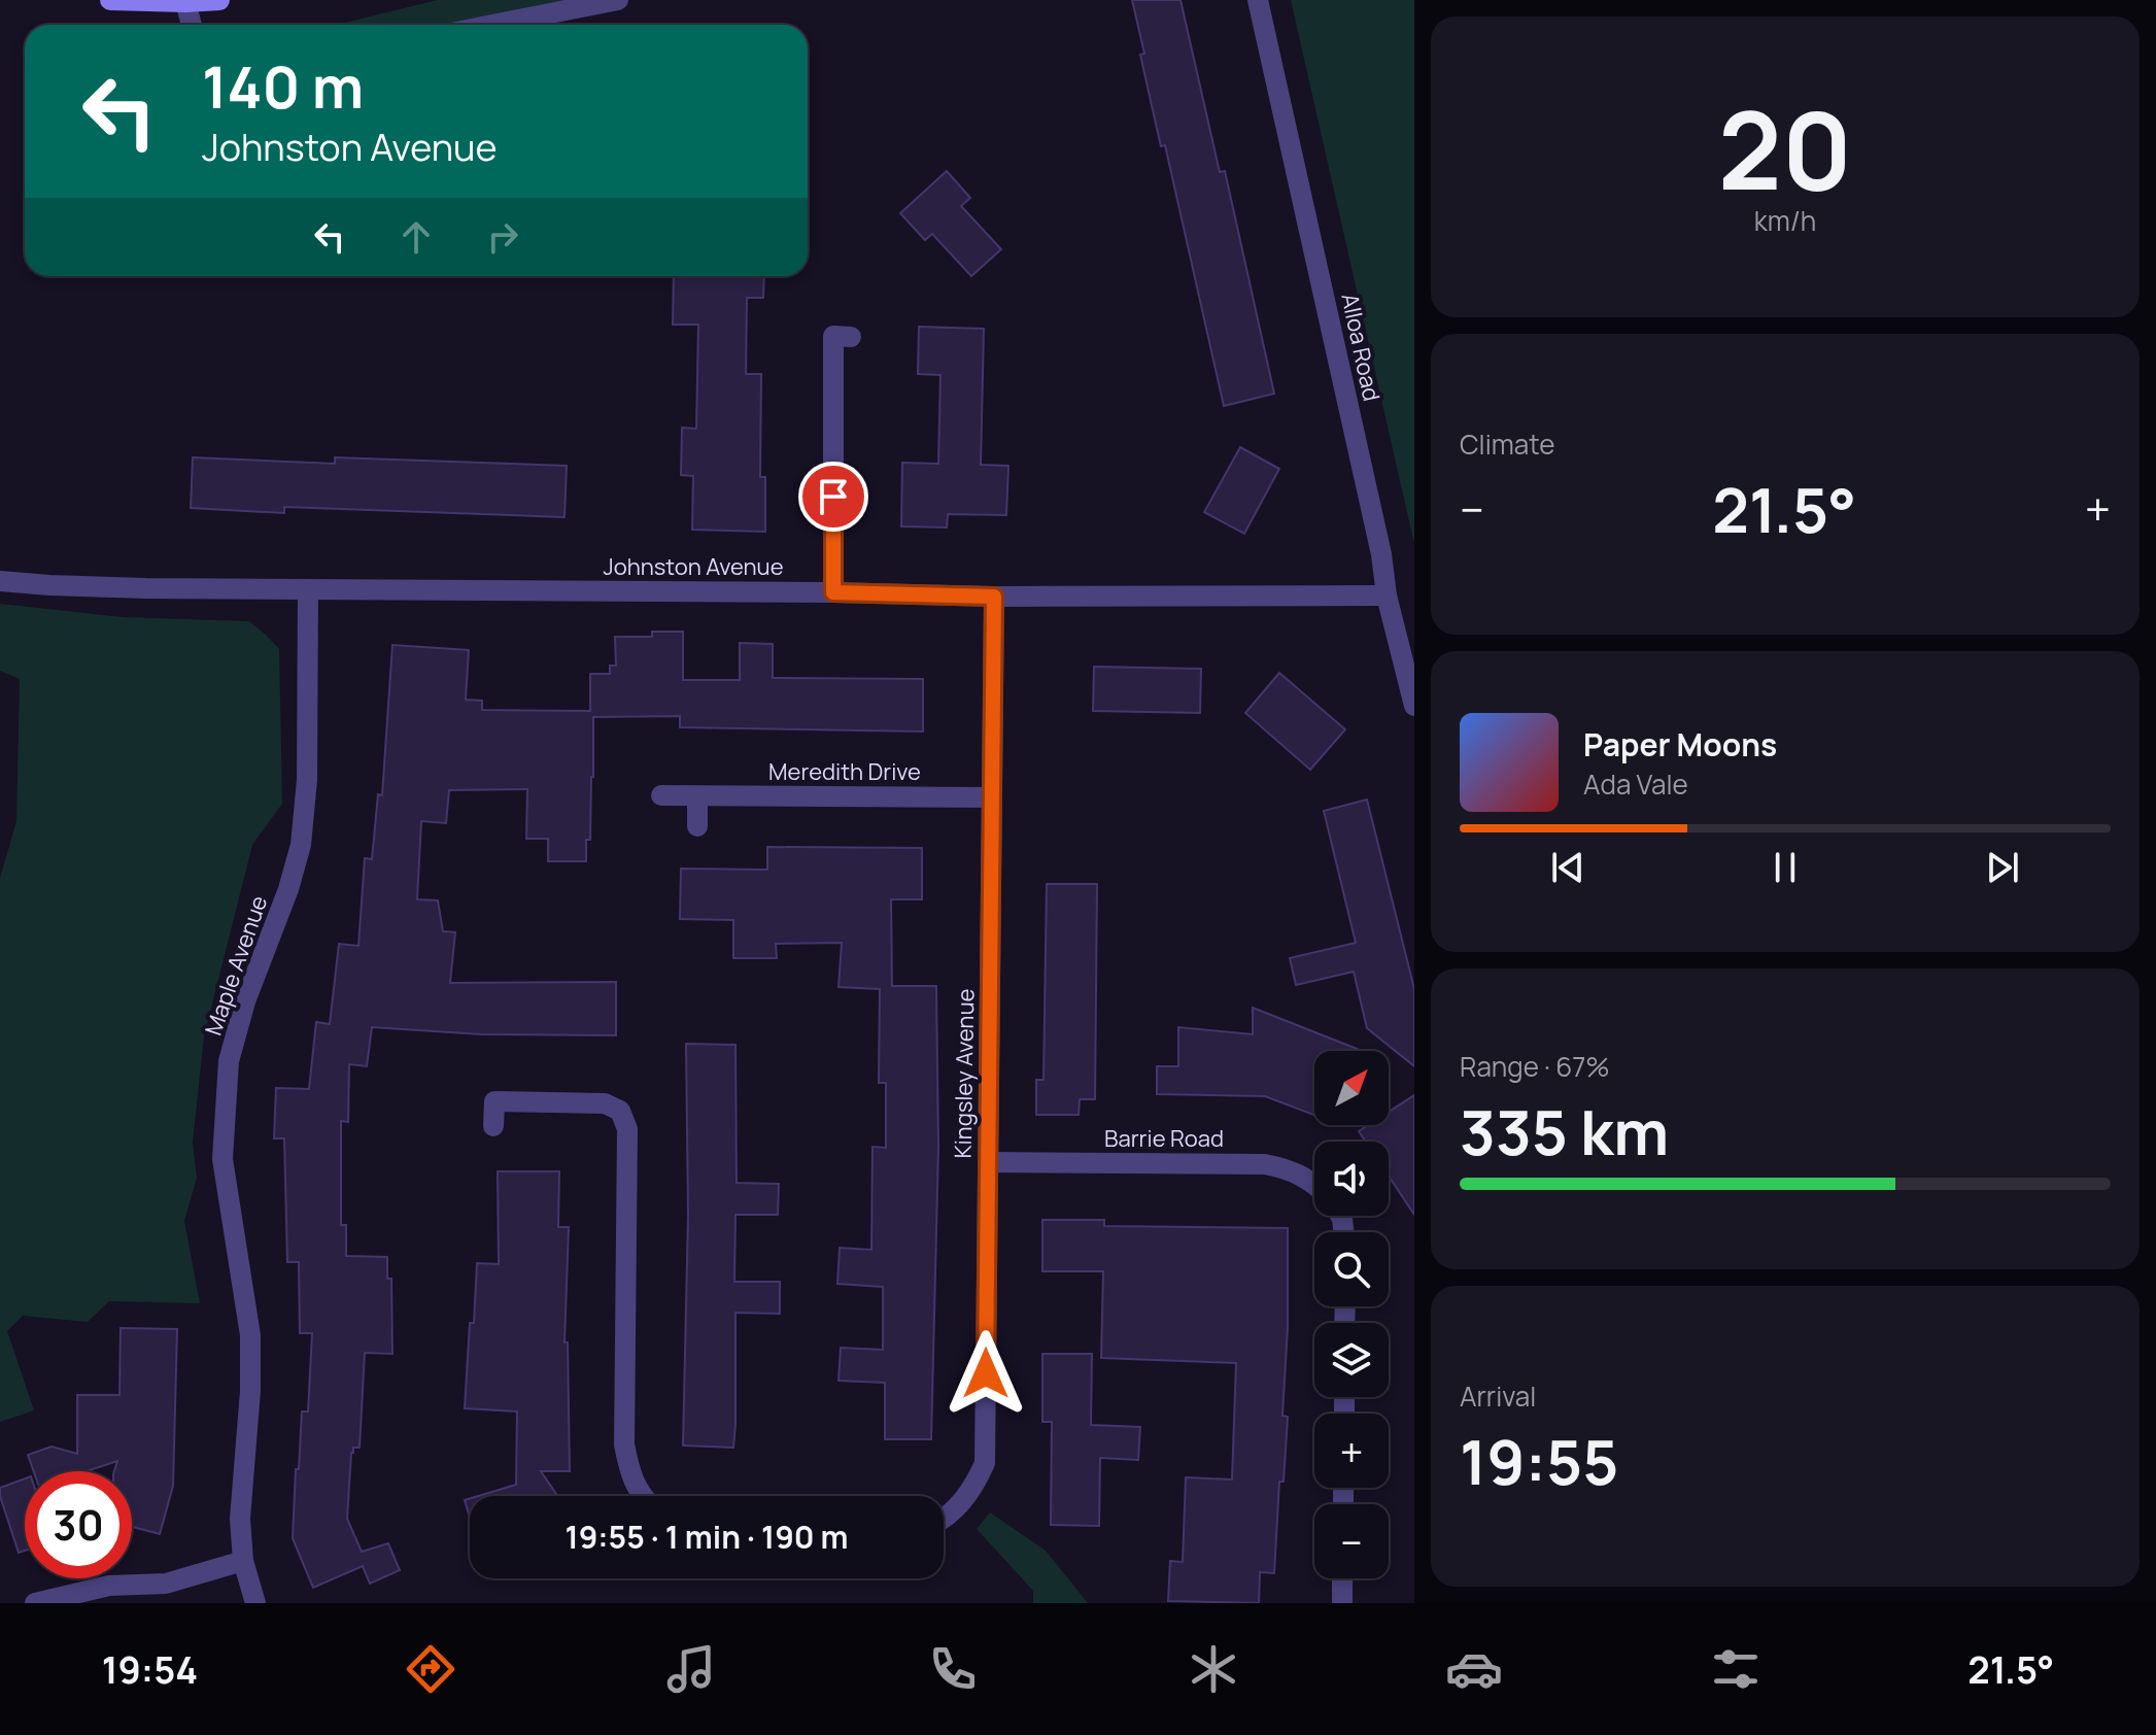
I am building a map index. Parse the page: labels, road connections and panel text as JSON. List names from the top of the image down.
{
  "streets": {
    "street": [
      "Alloa Road",
      "Johnston Avenue",
      "Meredith Drive",
      "Maple Avenue",
      "Kingsley Avenue",
      "Barrie Road"
    ]
  },
  "crossings": [
    ["Alloa Road", "Johnston Avenue"],
    ["Johnston Avenue", "Maple Avenue"],
    ["Johnston Avenue", "Kingsley Avenue"],
    ["Meredith Drive", "Kingsley Avenue"],
    ["Kingsley Avenue", "Barrie Road"]
  ],
  "north": "top right",
  "page": {
    "tile": [
      ["20", "km/h"],
      "Climate",
      ["Range · 67%", "335 km"],
      ["Arrival", "19:55"]
    ],
    "turn": ["140 m", "Johnston Avenue"],
    "heat": ["−", "21.5°", "+"],
    "song": ["Paper Moons", "Ada Vale"],
    "map_buttons": ["+", "−"],
    "limit": "30",
    "trip": "19:55 · 1 min · 190 m",
    "tabs": ["19:54", "21.5°"]
  }
}
